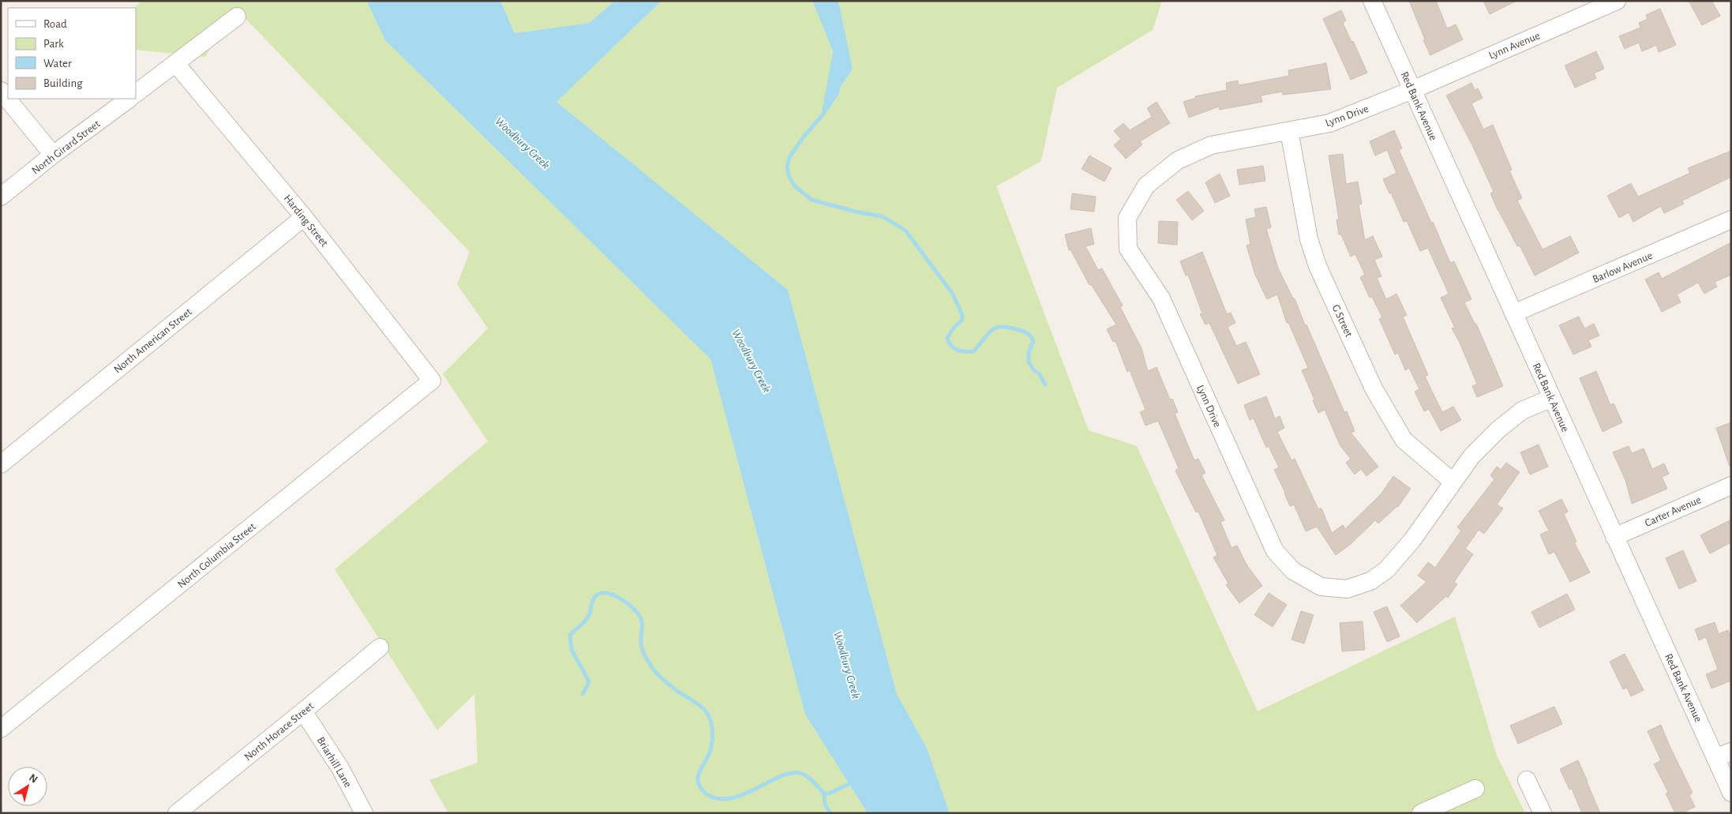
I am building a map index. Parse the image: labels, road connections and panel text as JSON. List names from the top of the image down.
{
  "streets": {
    "street": [
      "Lynn Avenue",
      "Red Bank Avenue",
      "Lynn Drive",
      "North Girard Street",
      "Harding Street",
      "Barlow Avenue",
      "G Street",
      "North American Street",
      "Carter Avenue",
      "North Columbia Street",
      "North Horace Street",
      "Briarhill Lane"
    ]
  },
  "crossings": [
    ["Lynn Avenue", "Red Bank Avenue"],
    ["Lynn Avenue", "Lynn Drive"],
    ["Red Bank Avenue", "Lynn Drive"],
    ["Red Bank Avenue", "Barlow Avenue"],
    ["Red Bank Avenue", "Carter Avenue"],
    ["Lynn Drive", "G Street"],
    ["Harding Street", "North American Street"],
    ["Harding Street", "North Columbia Street"],
    ["North Horace Street", "Briarhill Lane"]
  ],
  "water": ["Woodbury Creek"],
  "legend": [
    "Road",
    "Park",
    "Water",
    "Building"
  ],
  "north": "top right"
}
